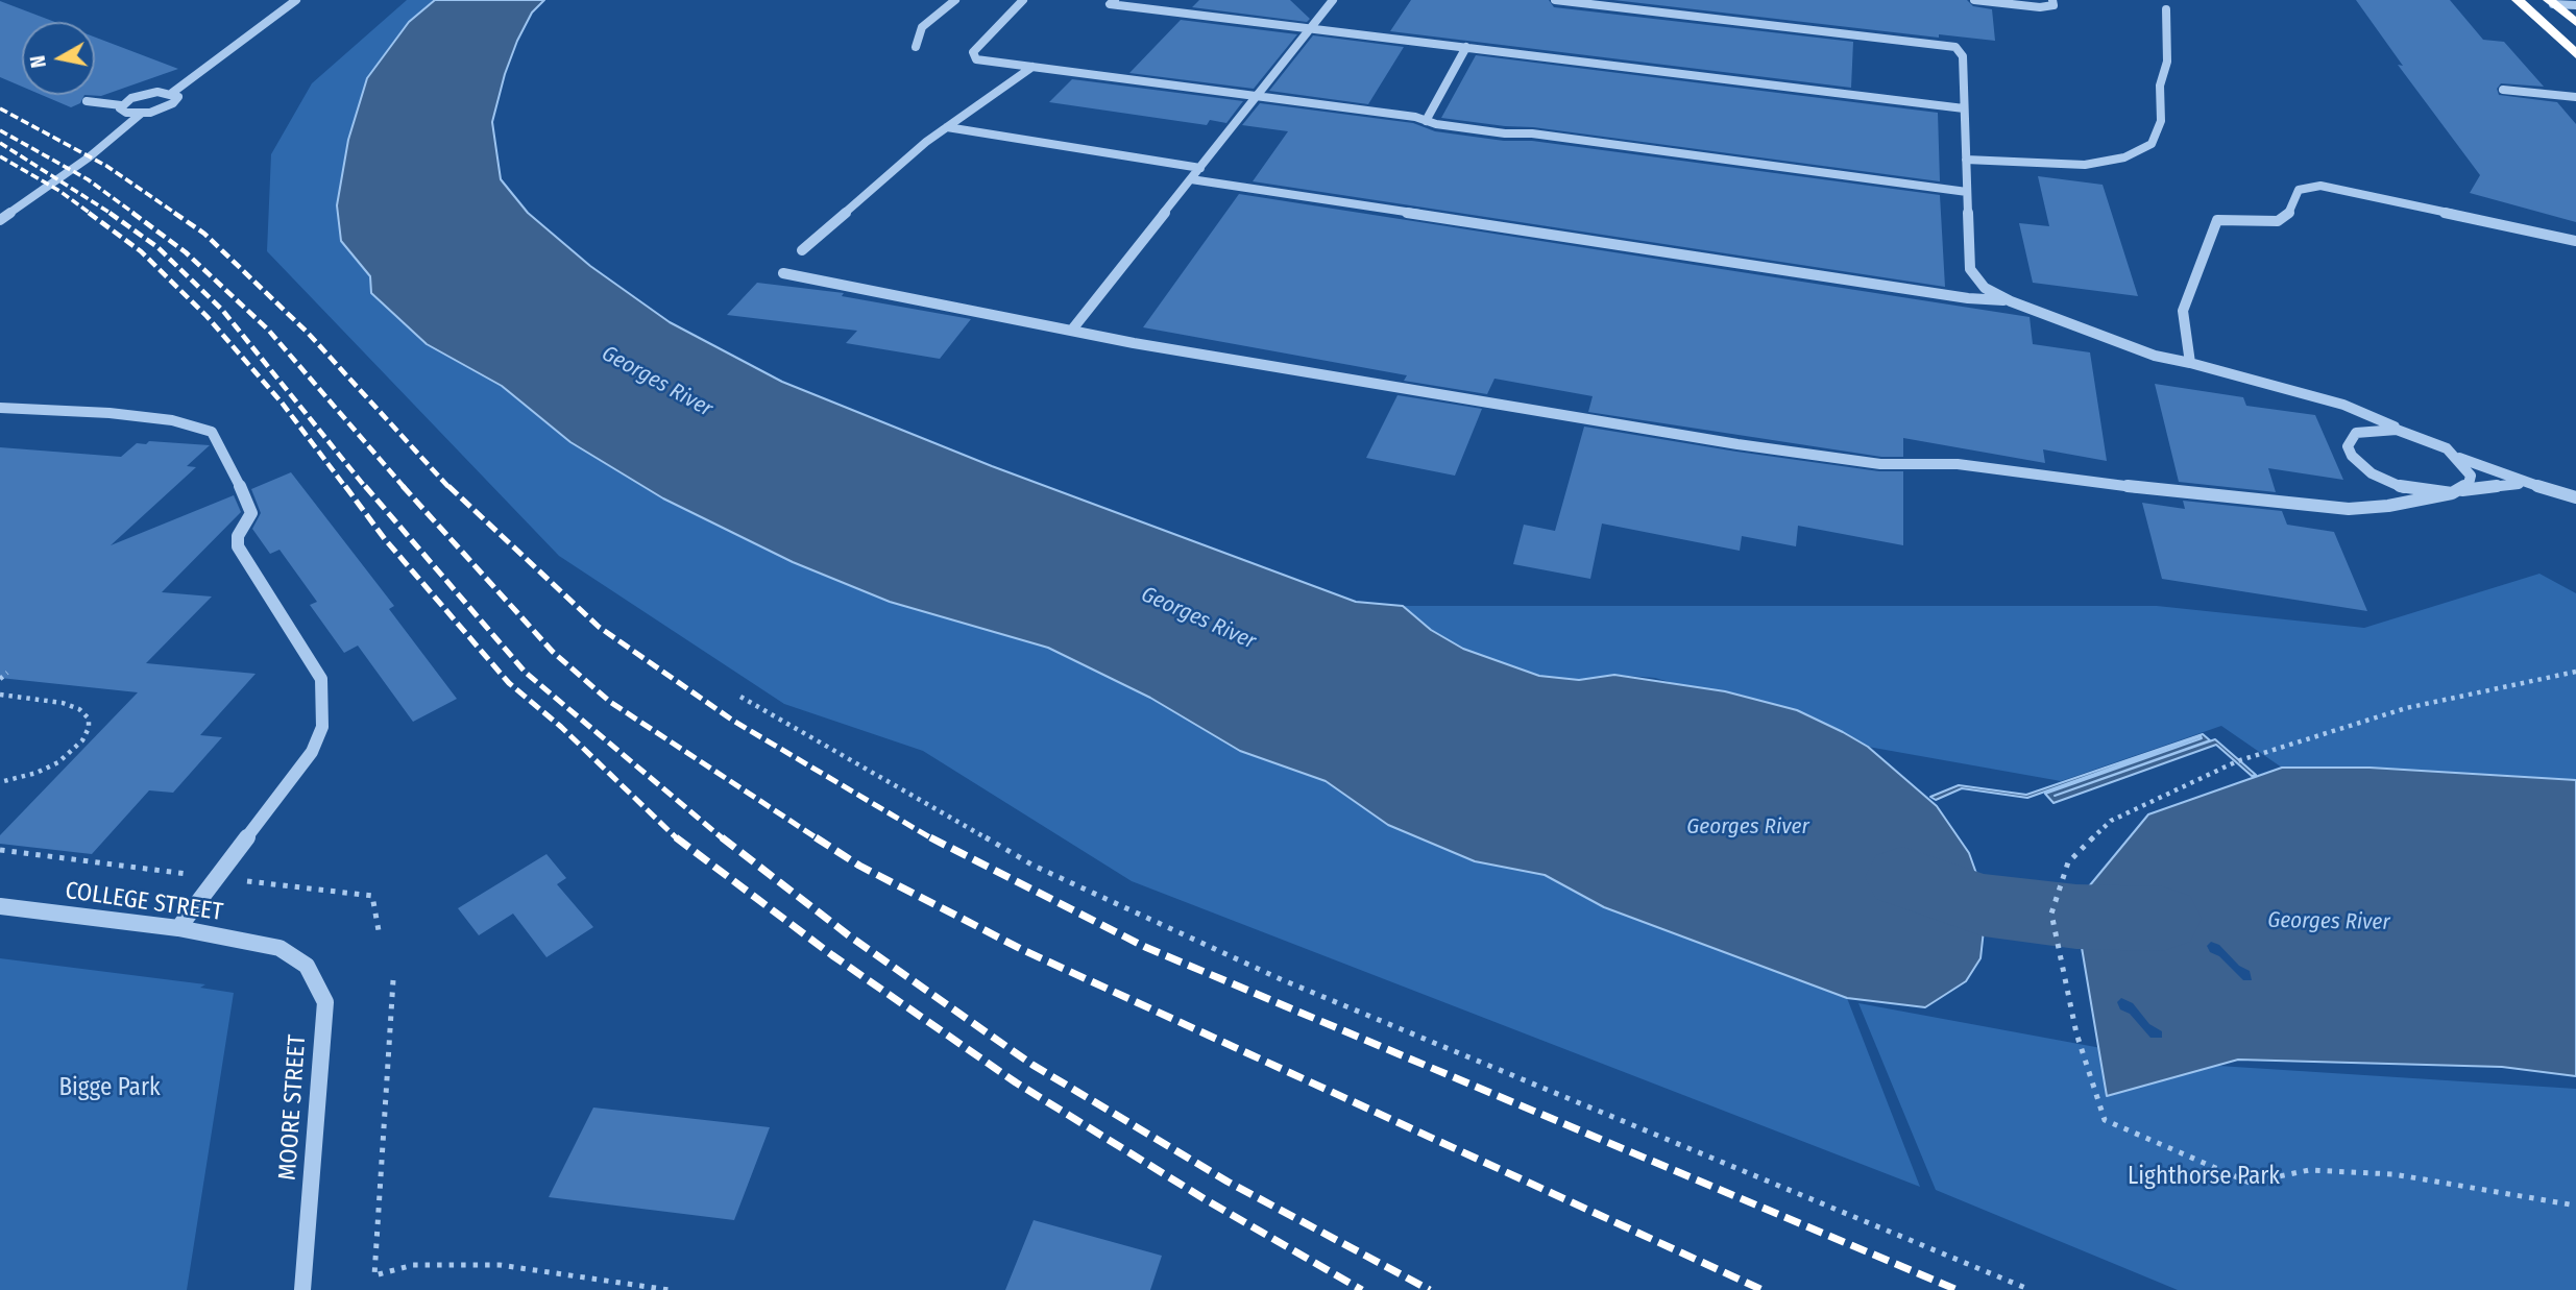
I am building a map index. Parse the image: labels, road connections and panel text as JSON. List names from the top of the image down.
{
  "streets": {
    "street": ["COLLEGE STREET", "MOORE STREET"]
  },
  "crossings": [
    ["COLLEGE STREET", "MOORE STREET"]
  ],
  "water": ["Georges River"],
  "parks": ["Bigge Park", "Lighthorse Park"],
  "north": "left"
}
